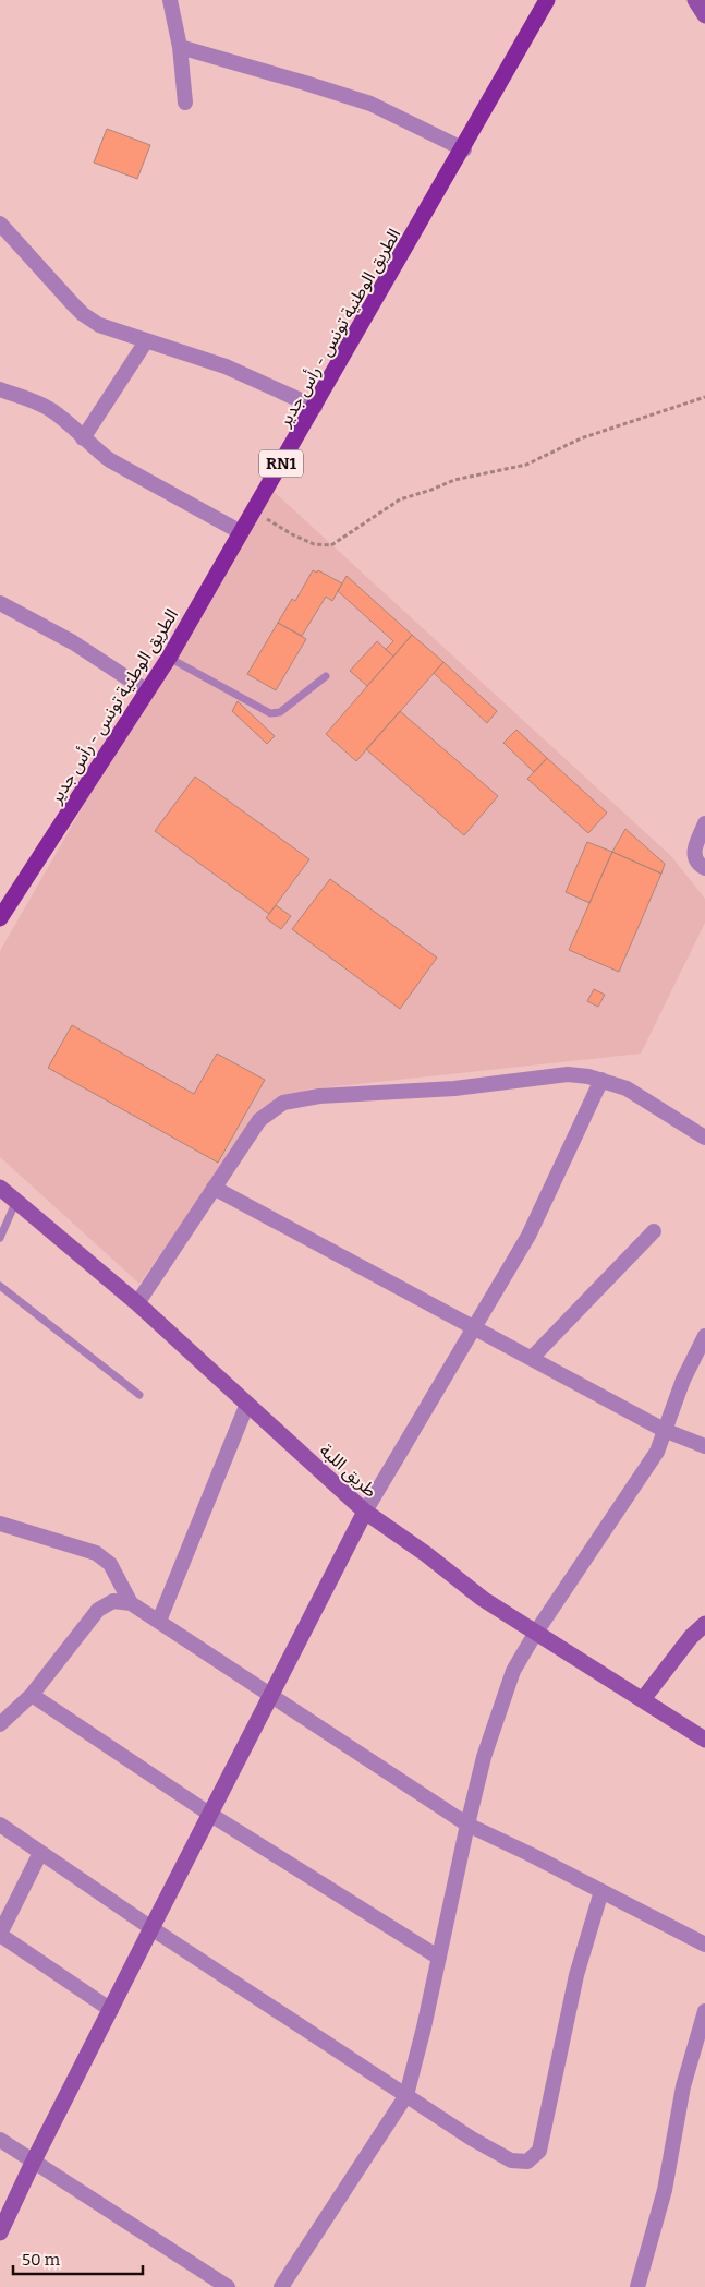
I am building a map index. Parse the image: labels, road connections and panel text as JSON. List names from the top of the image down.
{
  "streets": {
    "main road": ["الطريق الوطنية تونس - رأس جدير", "RN1", "طريق اللبة"]
  },
  "scale_bar": "50 m"
}
